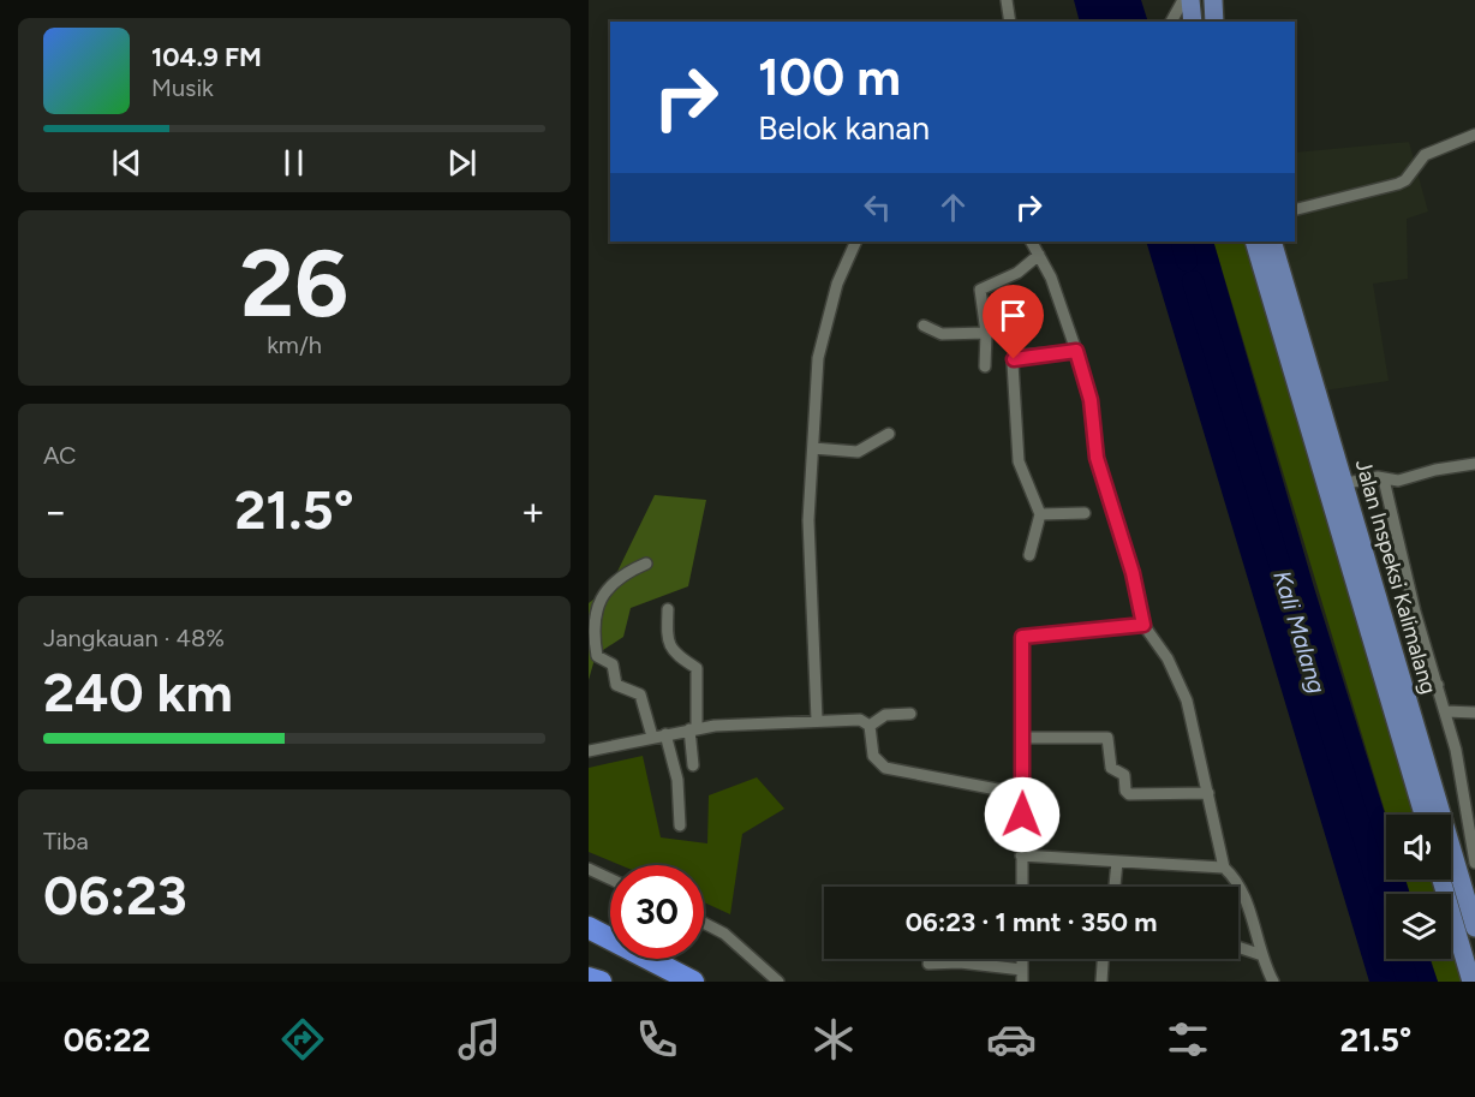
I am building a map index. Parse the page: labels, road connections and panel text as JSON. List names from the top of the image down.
{
  "streets": {
    "main road": ["Jalan Inspeksi Kalimalang"]
  },
  "water": ["Kali Malang"],
  "page": {
    "turn": ["100 m", "Belok kanan"],
    "song": ["104.9 FM", "Musik"],
    "tile": [
      ["26", "km/h"],
      "AC",
      ["Jangkauan · 48%", "240 km"],
      ["Tiba", "06:23"]
    ],
    "heat": ["−", "21.5°", "+"],
    "limit": "30",
    "trip": "06:23 · 1 mnt · 350 m",
    "tabs": ["06:22", "21.5°"]
  }
}
